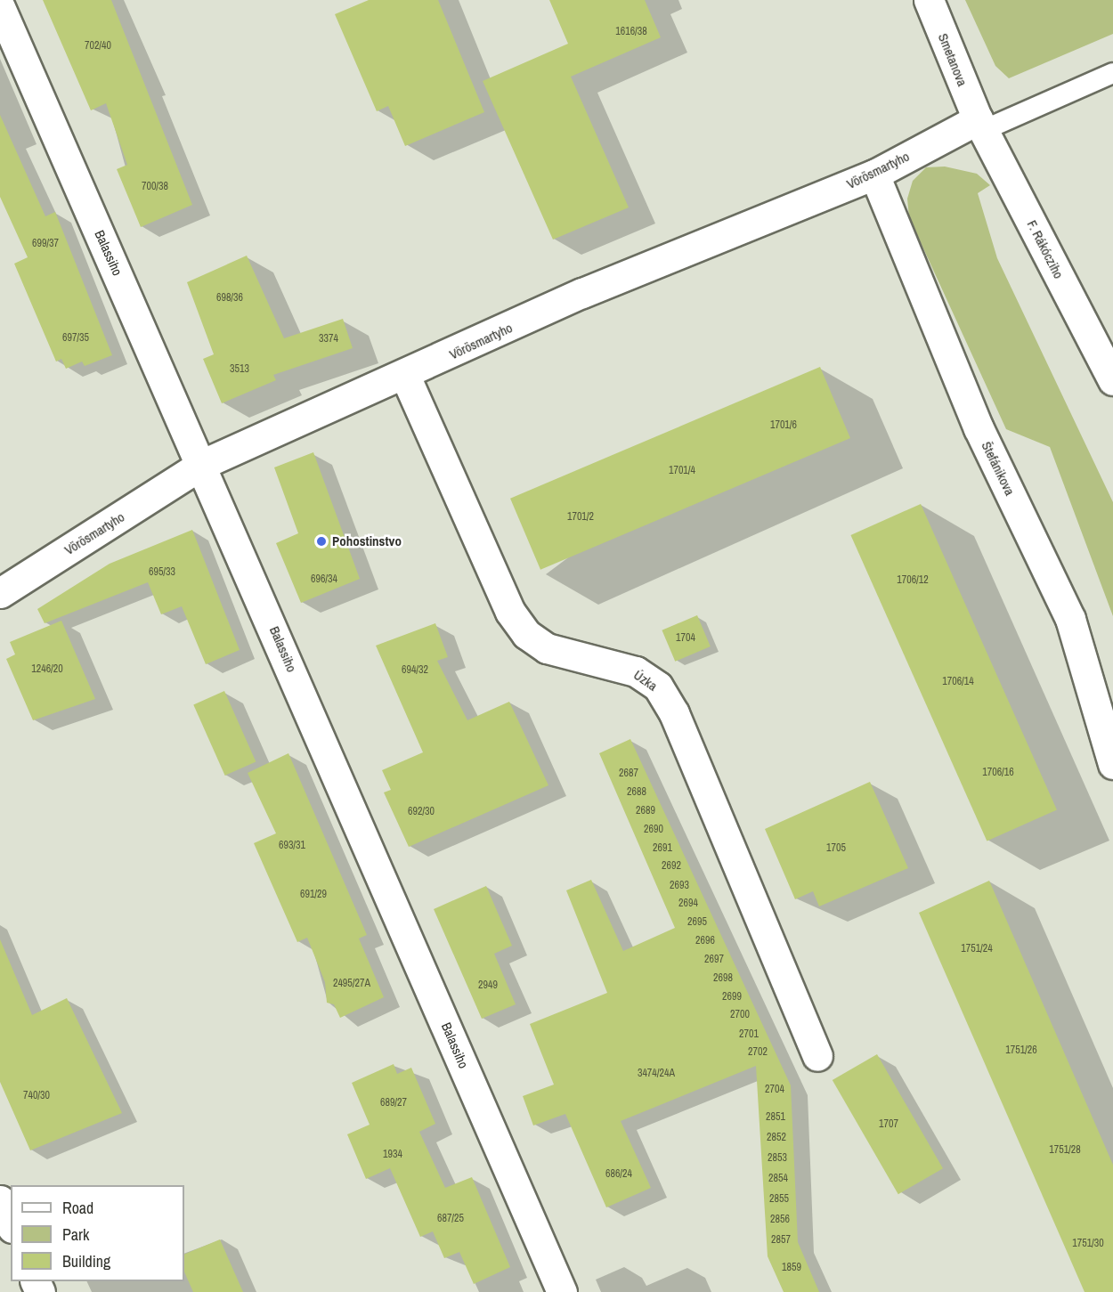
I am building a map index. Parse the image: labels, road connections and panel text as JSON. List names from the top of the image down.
{
  "streets": {
    "street": [
      "Smetanova",
      "Vörösmartyho",
      "F. Rákócziho",
      "Balassiho",
      "Štefánikova",
      "Úzka"
    ]
  },
  "crossings": [
    ["Smetanova", "Vörösmartyho"],
    ["Smetanova", "F. Rákócziho"],
    ["Vörösmartyho", "F. Rákócziho"],
    ["Vörösmartyho", "Balassiho"],
    ["Vörösmartyho", "Štefánikova"],
    ["Vörösmartyho", "Úzka"]
  ],
  "places": ["Pohostinstvo"],
  "house_numbers": [
    "1616/38",
    "702/40",
    "700/38",
    "699/37",
    "698/36",
    "697/35",
    "3374",
    "3513",
    "1701/6",
    "1701/4",
    "1701/2",
    "695/33",
    "696/34",
    "1706/12",
    "1704",
    "1246/20",
    "694/32",
    "1706/14",
    "1706/16",
    "2687",
    "2688",
    "2689",
    "692/30",
    "2690",
    "693/31",
    "2691",
    "1705",
    "2692",
    "2693",
    "691/29",
    "2694",
    "2695",
    "2696",
    "1751/24",
    "2697",
    "2698",
    "2495/27A",
    "2949",
    "2699",
    "2700",
    "2701",
    "1751/26",
    "2702",
    "3474/24A",
    "2704",
    "740/30",
    "689/27",
    "2851",
    "1707",
    "2852",
    "1751/28",
    "1934",
    "2853",
    "686/24",
    "2854",
    "2855",
    "687/25",
    "2856",
    "2857",
    "1751/30",
    "1859"
  ],
  "legend": ["Road", "Park", "Building"]
}
